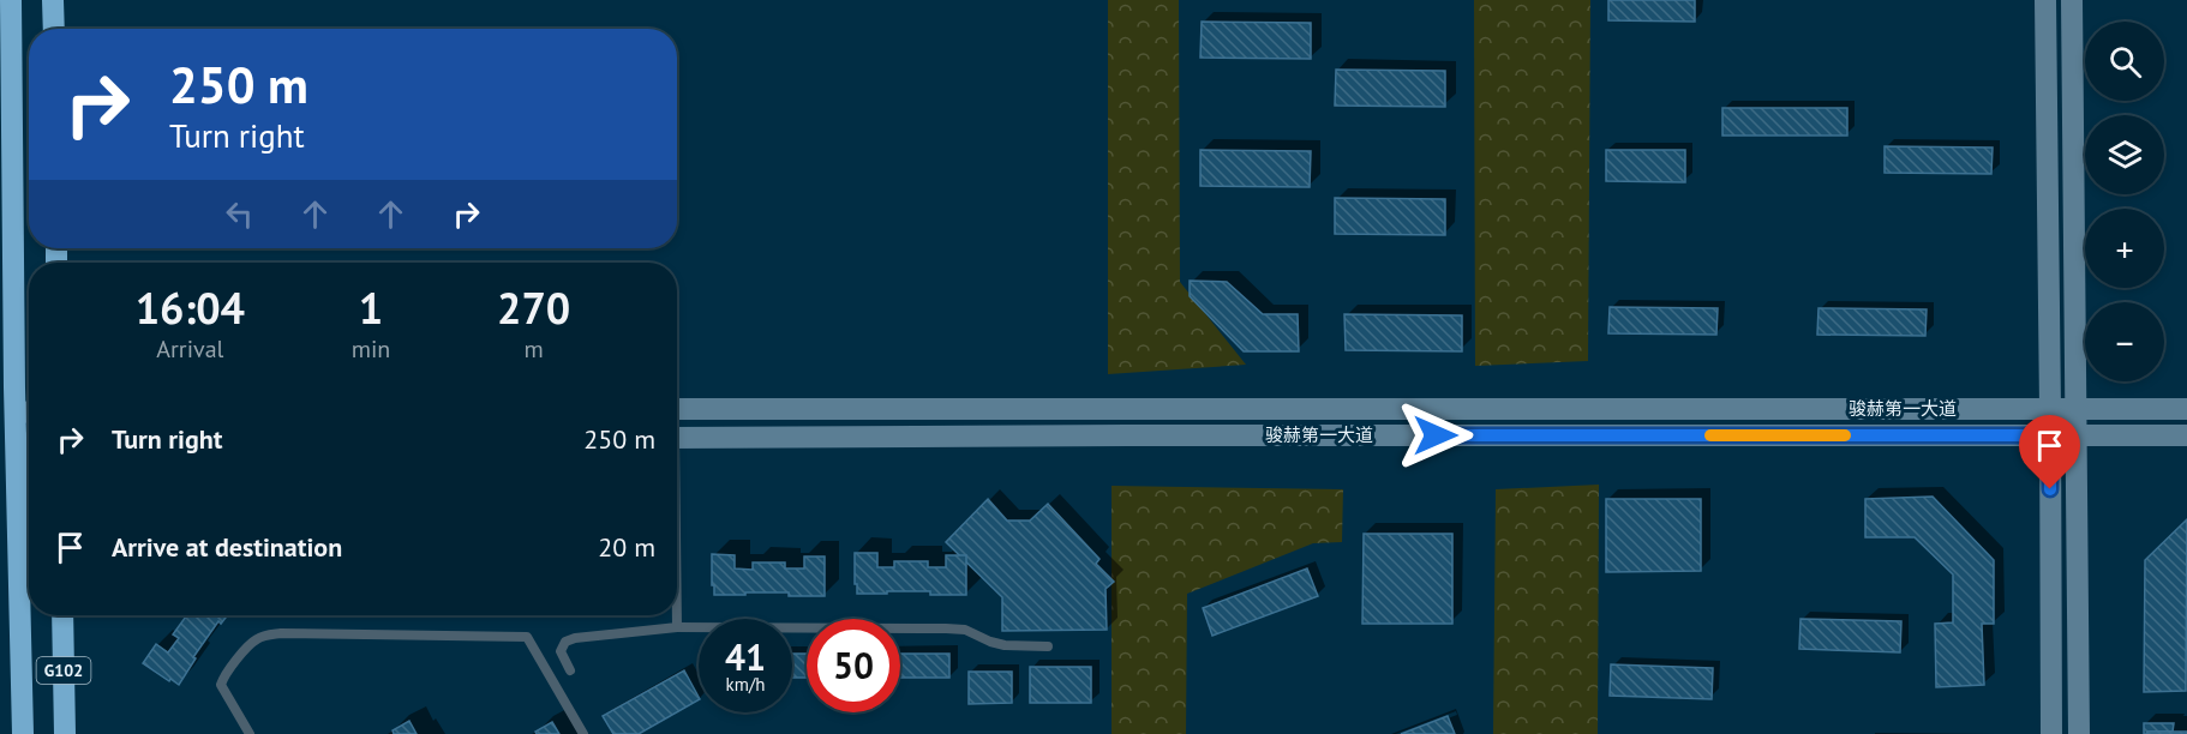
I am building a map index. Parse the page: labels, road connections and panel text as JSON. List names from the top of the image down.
{
  "streets": {
    "highway": ["G102"],
    "main road": ["骏赫第一大道"]
  },
  "page": {
    "map_buttons": ["+", "−"],
    "turn": ["250 m", "Turn right"],
    "eta": [
      "16:04",
      "Arrival",
      "1",
      "min",
      "270",
      "m"
    ],
    "list": [
      {
        "name": "Turn right",
        "value": "250 m"
      },
      {
        "name": "Arrive at destination",
        "value": "20 m"
      }
    ],
    "speed": "41 km/h",
    "limit": "50"
  }
}
